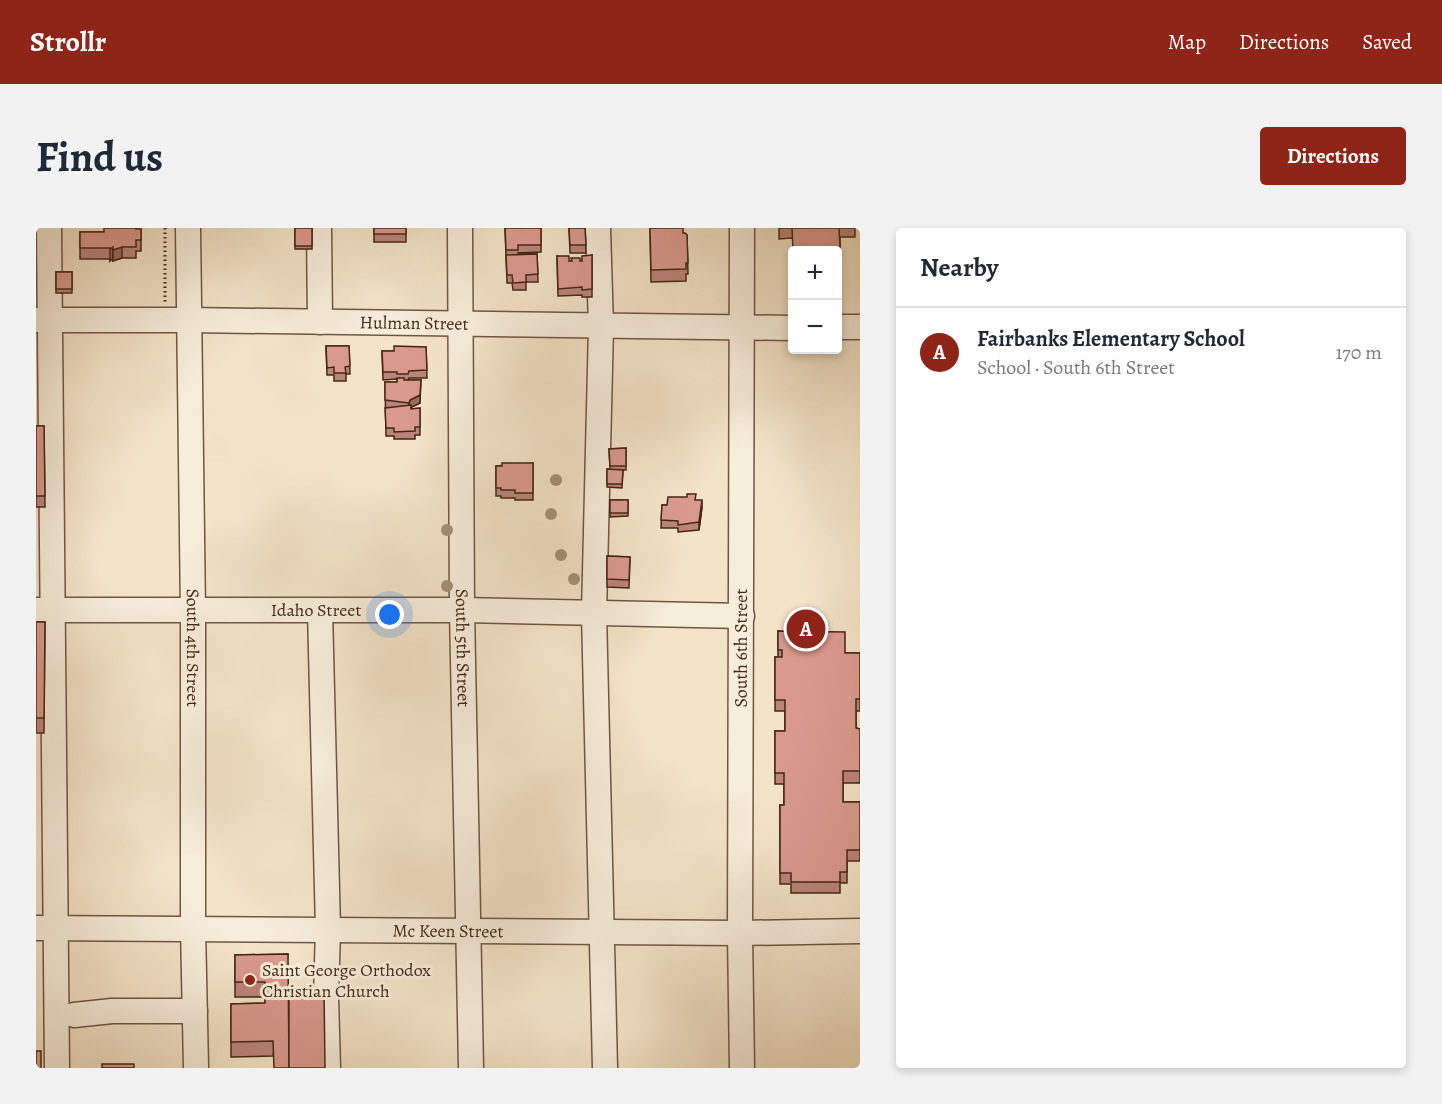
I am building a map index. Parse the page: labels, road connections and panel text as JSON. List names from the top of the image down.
{
  "streets": {
    "street": [
      "Hulman Street",
      "Idaho Street",
      "South 4th Street",
      "South 5th Street",
      "South 6th Street",
      "Mc Keen Street"
    ]
  },
  "crossings": [
    ["Hulman Street", "South 4th Street"],
    ["Hulman Street", "South 5th Street"],
    ["Hulman Street", "South 6th Street"],
    ["Idaho Street", "South 4th Street"],
    ["Idaho Street", "South 5th Street"],
    ["Idaho Street", "South 6th Street"],
    ["South 4th Street", "Mc Keen Street"],
    ["South 5th Street", "Mc Keen Street"],
    ["South 6th Street", "Mc Keen Street"]
  ],
  "places": ["Saint George Orthodox Christian Church"],
  "page": {
    "header": "Strollr",
    "nav": ["Map", "Directions", "Saved"],
    "buttons": "Directions",
    "title": "Find us",
    "heading": "Nearby",
    "map_buttons": ["+", "−"],
    "list": [
      {
        "mark": "A",
        "name": "Fairbanks Elementary School",
        "note": "School · South 6th Street",
        "value": "170 m"
      }
    ],
    "pins": "A"
  }
}
